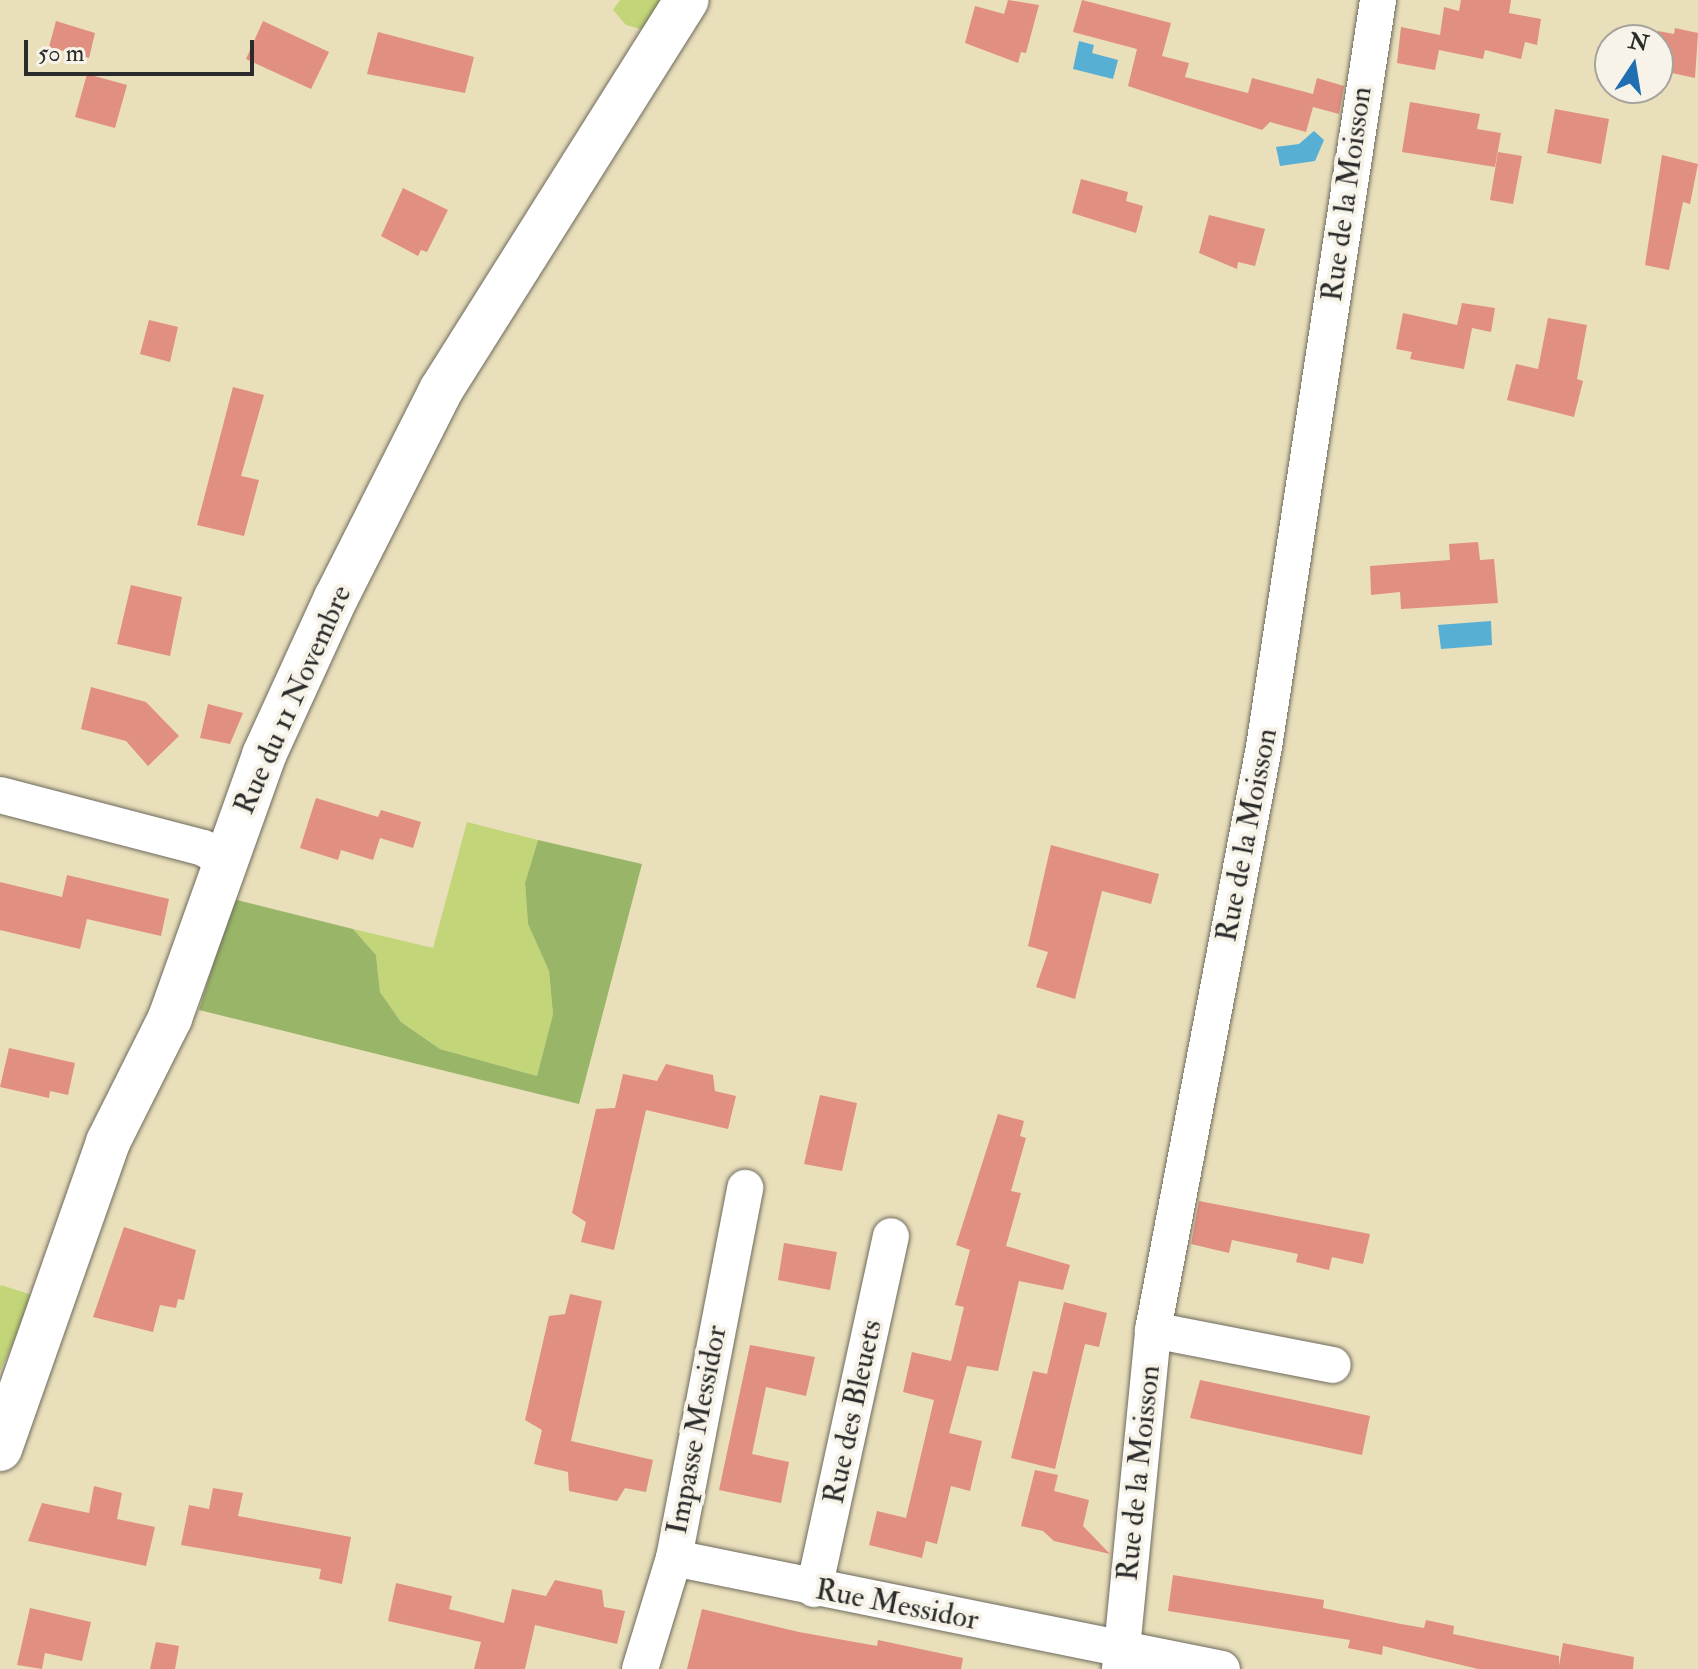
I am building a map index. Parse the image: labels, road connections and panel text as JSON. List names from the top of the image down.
{
  "streets": {
    "street": [
      "Rue de la Moisson",
      "Rue du 11 Novembre",
      "Rue des Bleuets",
      "Impasse Messidor",
      "Rue Messidor"
    ]
  },
  "crossings": [
    ["Rue de la Moisson", "Rue Messidor"],
    ["Rue des Bleuets", "Rue Messidor"],
    ["Impasse Messidor", "Rue Messidor"]
  ],
  "scale_bar": "50 m",
  "north": "top"
}
